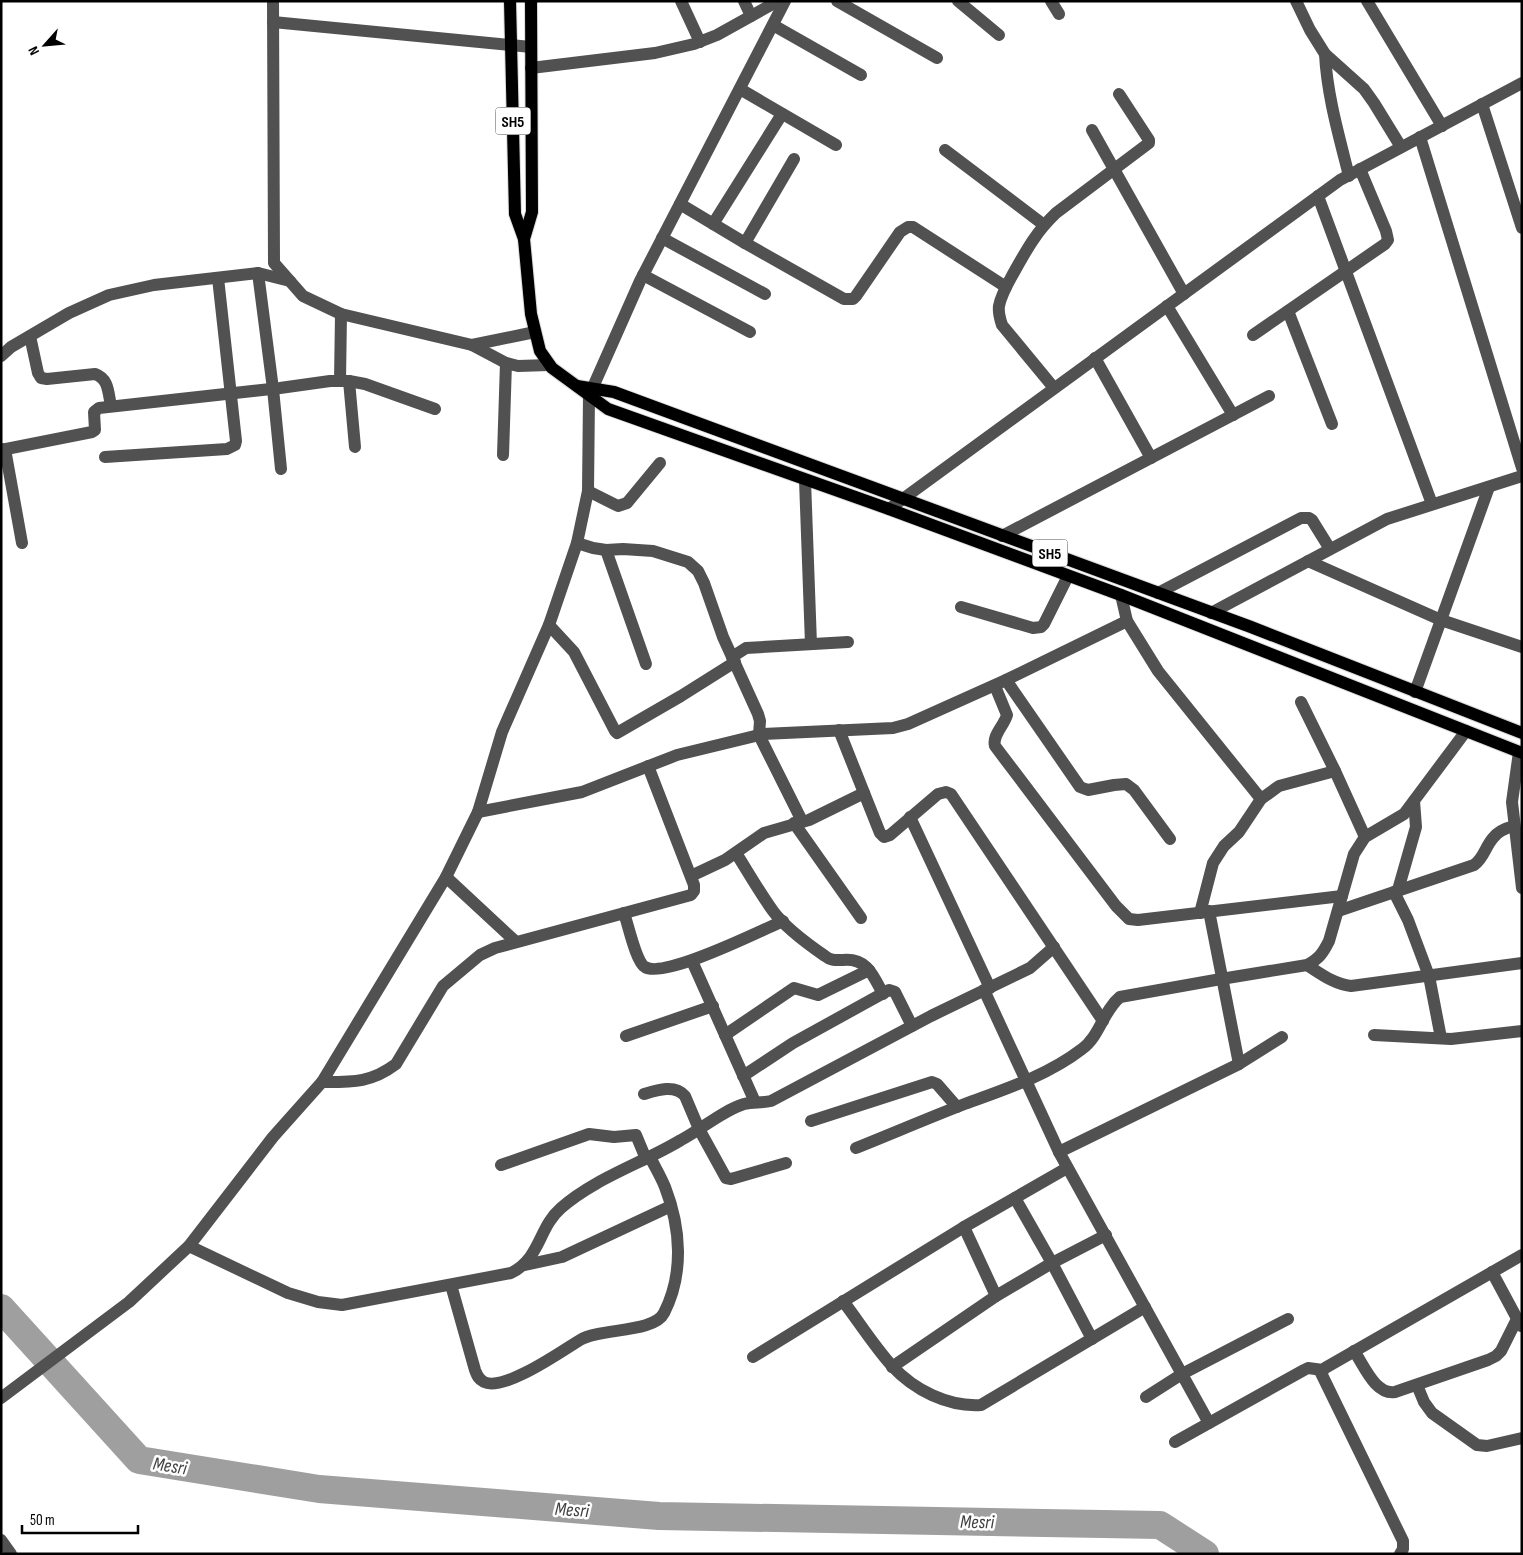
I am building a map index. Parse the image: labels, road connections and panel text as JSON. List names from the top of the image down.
{
  "streets": {
    "main road": ["SH5"]
  },
  "water": ["Mesri"],
  "scale_bar": "50 m",
  "north": "bottom left"
}
